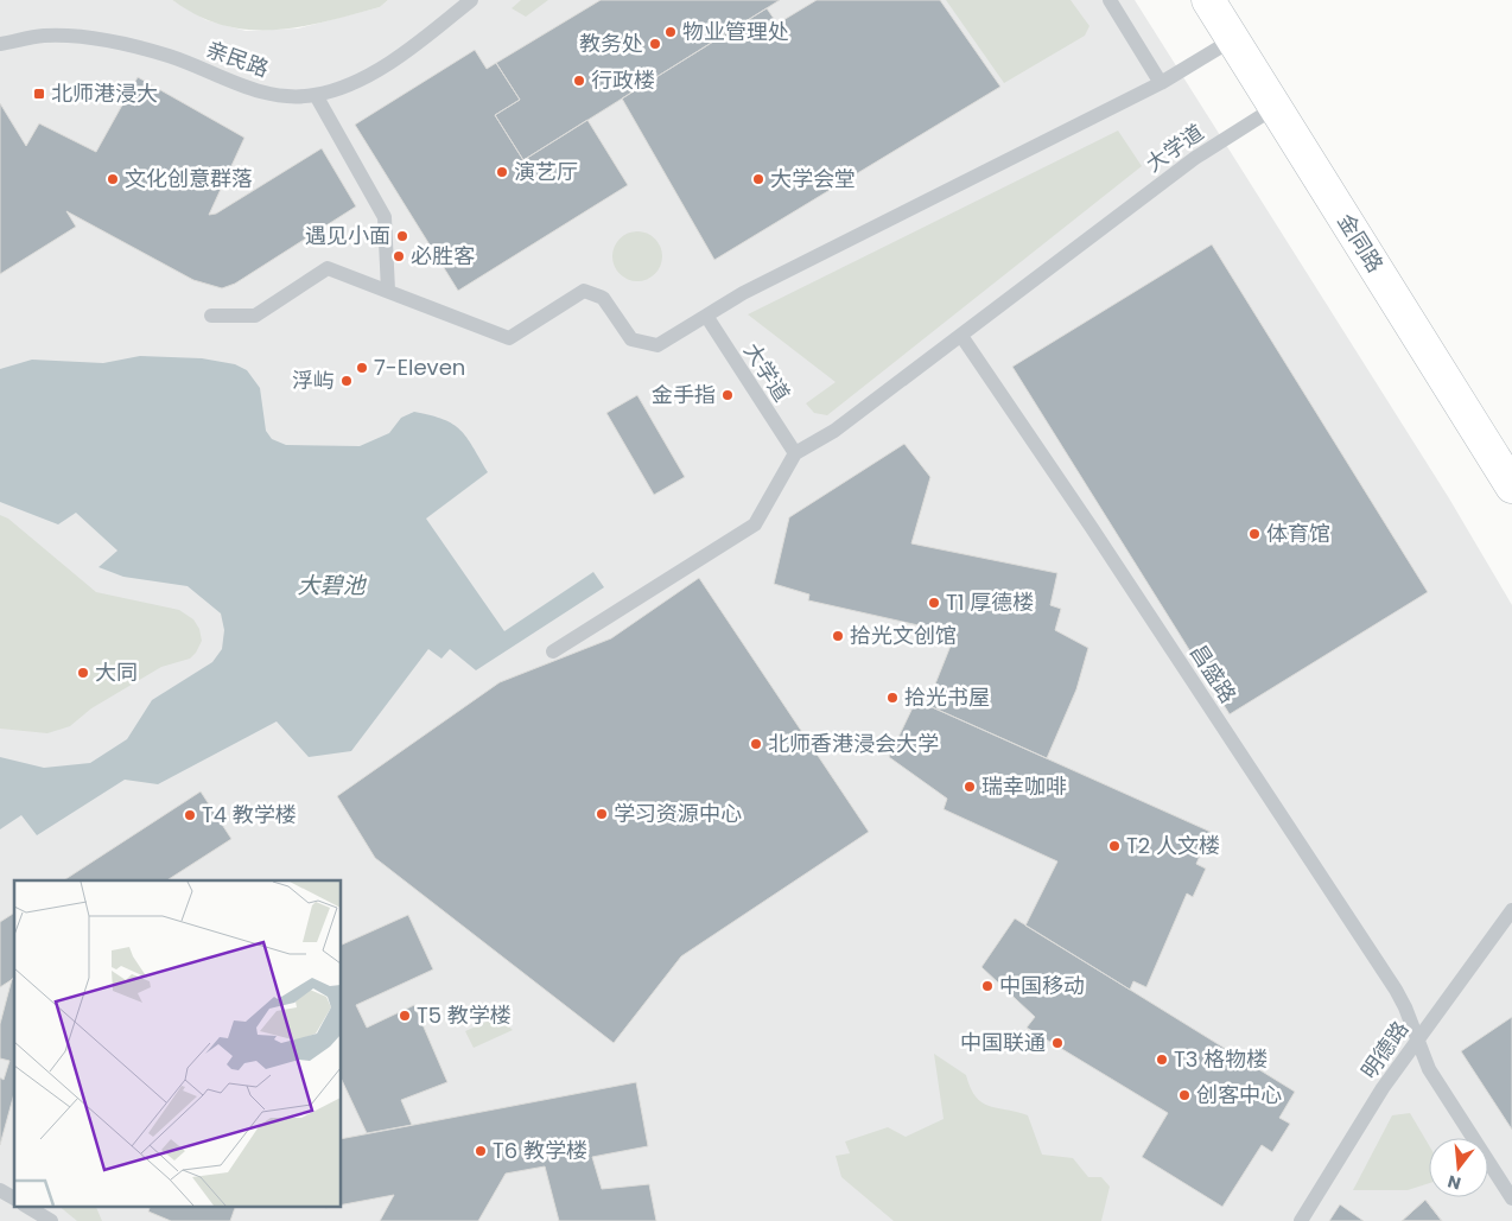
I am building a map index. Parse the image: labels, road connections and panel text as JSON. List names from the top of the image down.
{
  "streets": {
    "street": ["金同路"],
    "lane": [
      "亲民路",
      "大学道",
      "昌盛路",
      "明德路"
    ]
  },
  "crossings": [
    ["大学道", "金同路"],
    ["大学道", "昌盛路"],
    ["昌盛路", "明德路"]
  ],
  "water": ["大碧池"],
  "places": {
    "other": [
      "物业管理处",
      "教务处",
      "行政楼",
      "演艺厅",
      "文化创意群落",
      "大学会堂",
      "遇见小面",
      "必胜客",
      "7-Eleven",
      "浮屿",
      "金手指",
      "体育馆",
      "T1 厚德楼",
      "拾光文创馆",
      "大同",
      "拾光书屋",
      "北师香港浸会大学",
      "瑞幸咖啡",
      "学习资源中心",
      "T4 教学楼",
      "T2 人文楼",
      "中国移动",
      "T5 教学楼",
      "中国联通",
      "T3 格物楼",
      "创客中心",
      "T6 教学楼"
    ],
    "transit": ["北师港浸大"]
  },
  "north": "bottom"
}
